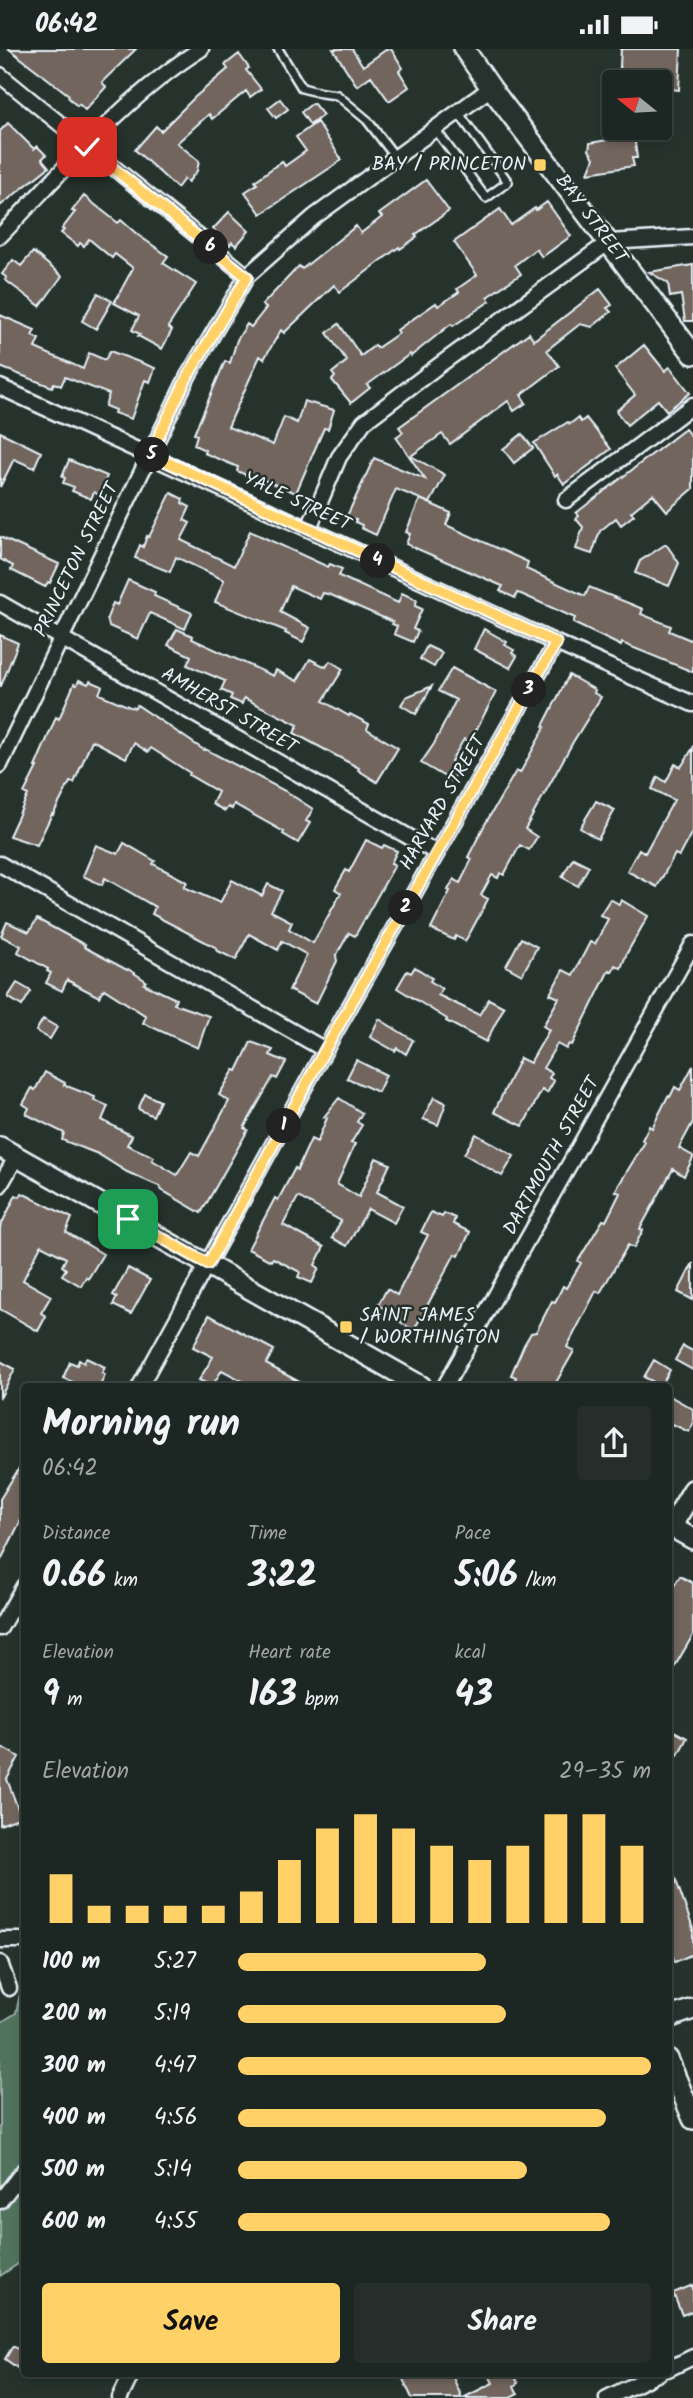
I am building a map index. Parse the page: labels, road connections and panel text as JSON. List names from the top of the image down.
{
  "streets": {
    "main road": ["BAY STREET"],
    "street": [
      "YALE STREET",
      "PRINCETON STREET",
      "AMHERST STREET",
      "HARVARD STREET",
      "DARTMOUTH STREET"
    ]
  },
  "crossings": [
    ["BAY STREET", "PRINCETON STREET"],
    ["YALE STREET", "PRINCETON STREET"],
    ["YALE STREET", "HARVARD STREET"],
    ["PRINCETON STREET", "AMHERST STREET"],
    ["AMHERST STREET", "HARVARD STREET"]
  ],
  "places": {
    "transit": ["BAY / PRINCETON", "SAINT JAMES / WORTHINGTON"]
  },
  "north": "left",
  "page": {
    "status": "06:42",
    "pins": [
      "6",
      "5",
      "4",
      "3",
      "2",
      "1"
    ],
    "heading": ["Morning run", "06:42"],
    "stats": [
      ["Distance", "0.66 km"],
      ["Time", "3:22"],
      ["Pace", "5:06 /km"],
      ["Elevation", "9 m"],
      ["Heart rate", "163 bpm"],
      ["kcal", "43"]
    ],
    "chart": ["Elevation", "29–35 m"],
    "list": [
      {
        "name": "100 m",
        "note": "5:27"
      },
      {
        "name": "200 m",
        "note": "5:19"
      },
      {
        "name": "300 m",
        "note": "4:47"
      },
      {
        "name": "400 m",
        "note": "4:56"
      },
      {
        "name": "500 m",
        "note": "5:14"
      },
      {
        "name": "600 m",
        "note": "4:55"
      }
    ],
    "buttons": ["Save", "Share"]
  }
}
